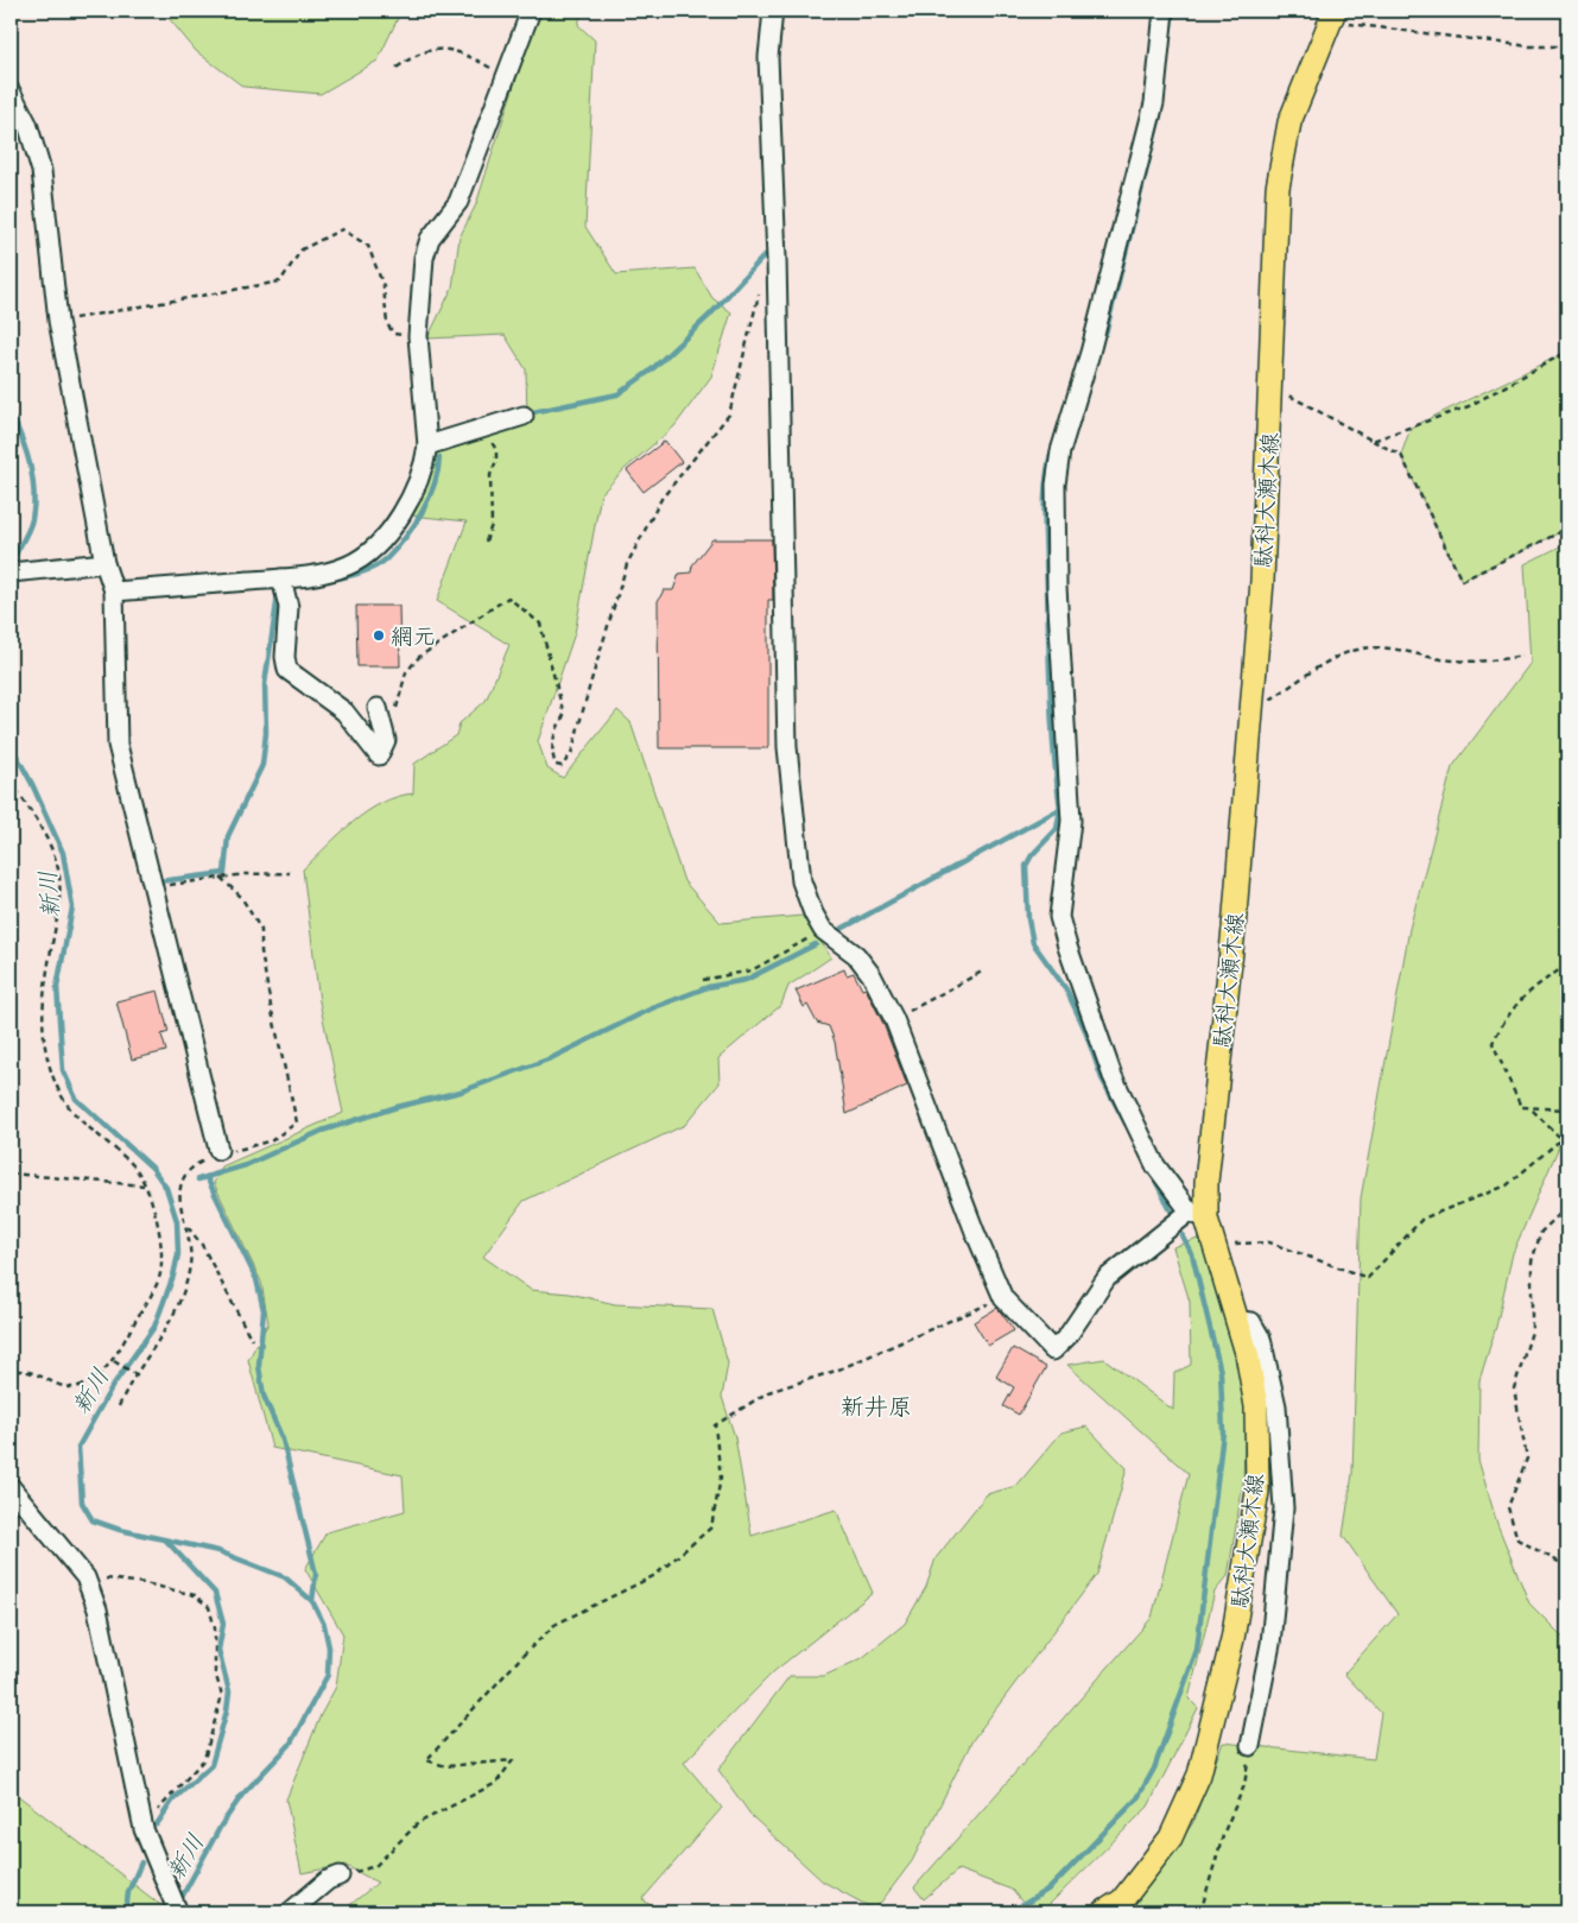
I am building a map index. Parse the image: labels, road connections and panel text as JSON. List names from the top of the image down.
{
  "streets": {
    "main road": ["駄科大瀬木線"]
  },
  "districts": ["新井原"],
  "water": ["新川"],
  "places": ["網元"]
}
